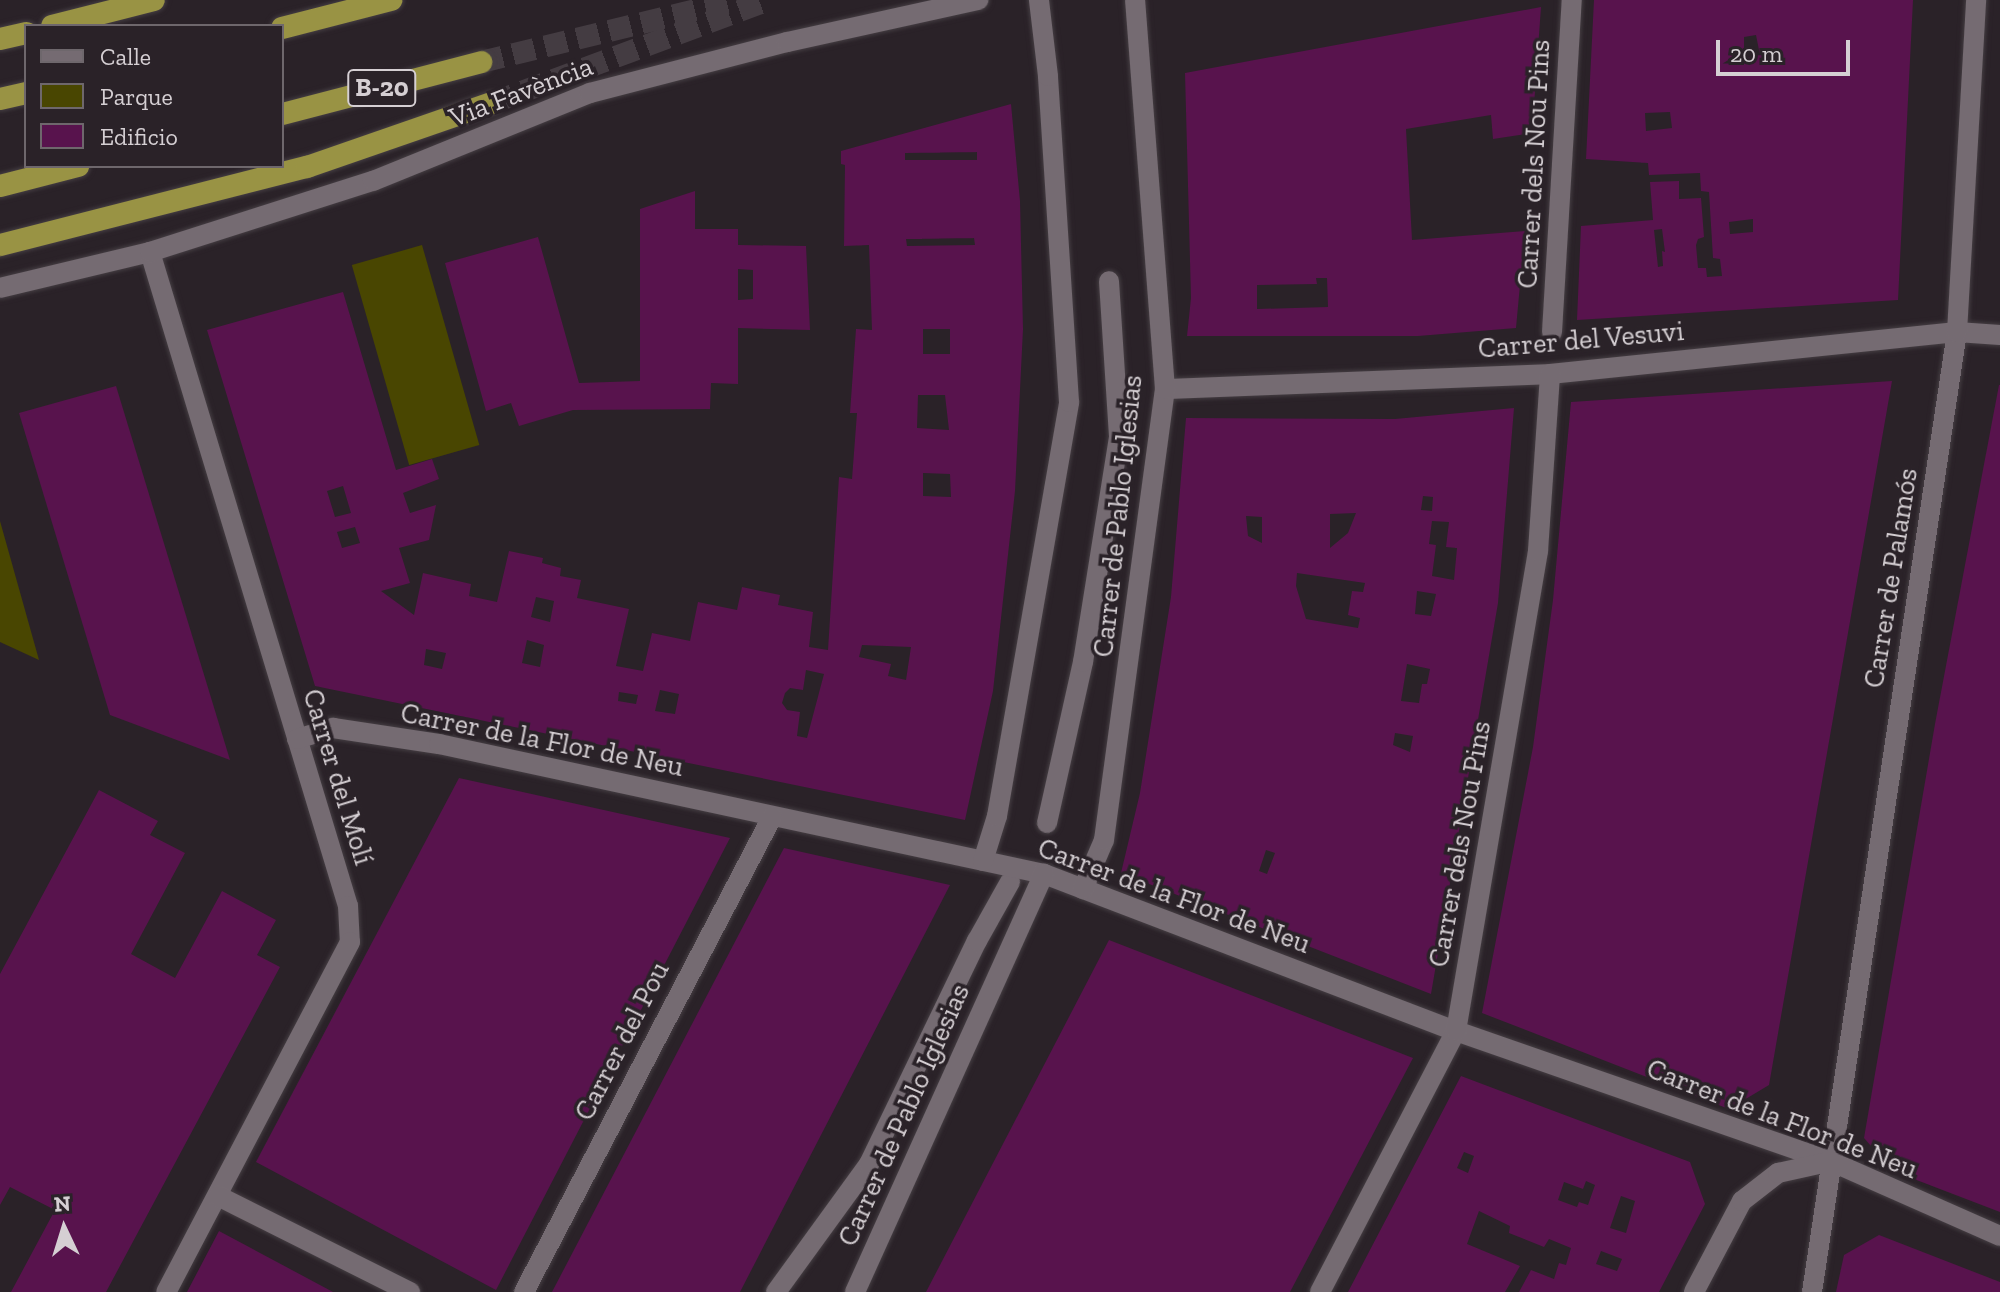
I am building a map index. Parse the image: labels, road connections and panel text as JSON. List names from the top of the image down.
{
  "streets": {
    "highway": ["B-20"],
    "street": [
      "Via Favència",
      "Carrer dels Nou Pins",
      "Carrer del Vesuvi",
      "Carrer de Pablo Iglesias",
      "Carrer de Palamós",
      "Carrer de la Flor de Neu",
      "Carrer del Molí",
      "Carrer del Pou"
    ]
  },
  "crossings": [
    ["Via Favència", "Carrer del Molí"],
    ["Carrer dels Nou Pins", "Carrer del Vesuvi"],
    ["Carrer dels Nou Pins", "Carrer de la Flor de Neu"],
    ["Carrer del Vesuvi", "Carrer de Pablo Iglesias"],
    ["Carrer del Vesuvi", "Carrer de Palamós"],
    ["Carrer de Pablo Iglesias", "Carrer de la Flor de Neu"],
    ["Carrer de Palamós", "Carrer de la Flor de Neu"],
    ["Carrer de la Flor de Neu", "Carrer del Molí"],
    ["Carrer de la Flor de Neu", "Carrer del Pou"]
  ],
  "legend": ["Calle", "Parque", "Edificio"],
  "scale_bar": "20 m",
  "north": "top"
}
